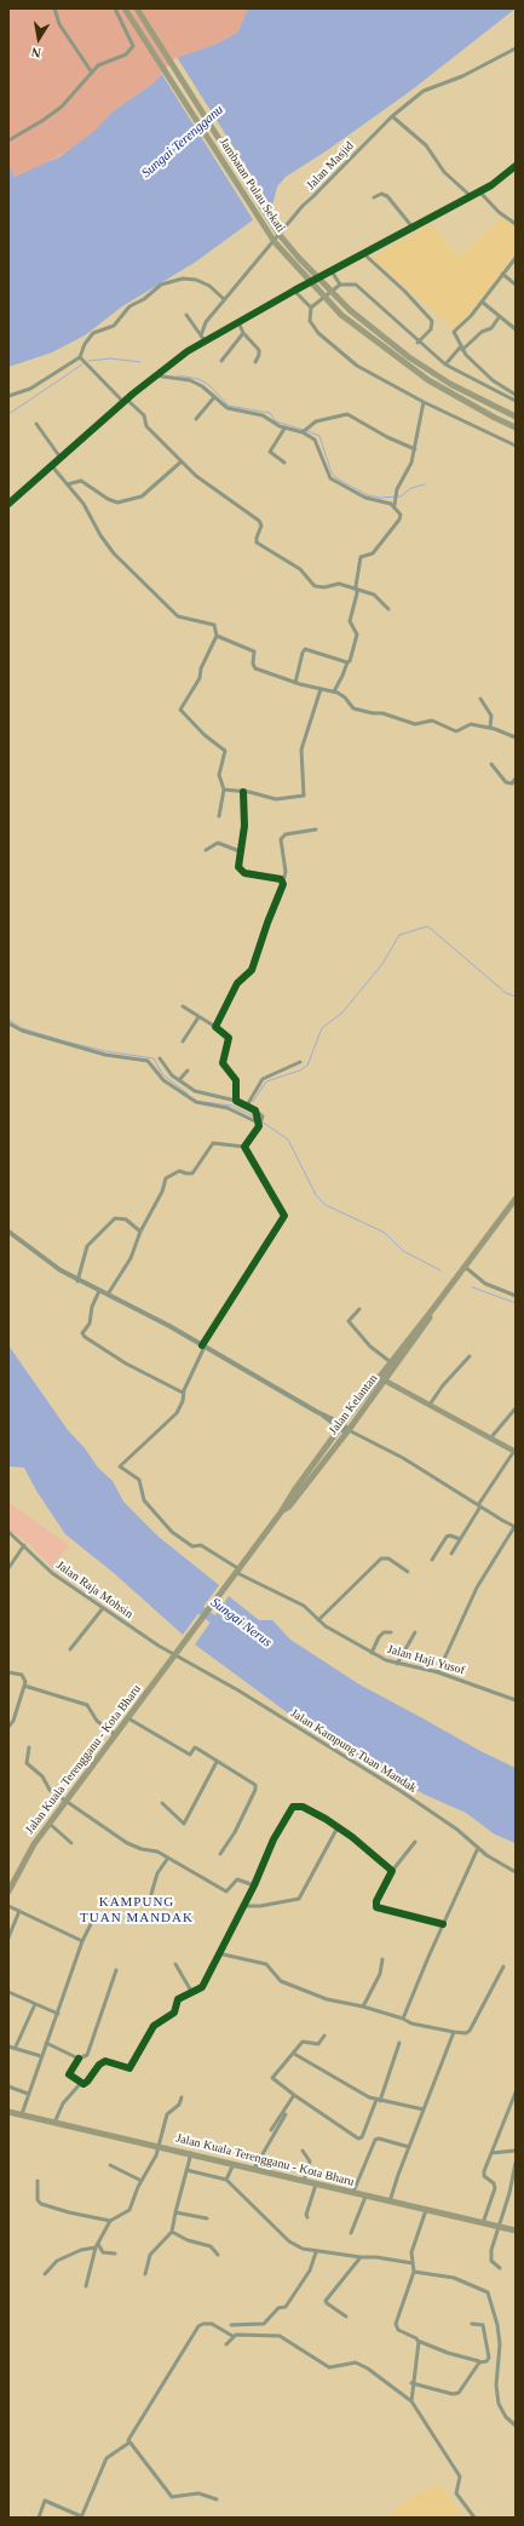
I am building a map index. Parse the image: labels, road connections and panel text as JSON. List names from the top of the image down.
{
  "streets": {
    "highway": ["Jalan Kelantan", "Jalan Kuala Terengganu - Kota Bharu"],
    "main road": ["Jambatan Pulau Sekati"],
    "street": [
      "Jalan Masjid",
      "Jalan Raja Mohsin",
      "Jalan Haji Yusof",
      "Jalan Kampung Tuan Mandak"
    ]
  },
  "crossings": [
    ["Jalan Kelantan", "Jalan Haji Yusof"],
    ["Jalan Kelantan", "Jalan Kuala Terengganu - Kota Bharu"],
    ["Jalan Raja Mohsin", "Jalan Kampung Tuan Mandak"],
    ["Jalan Raja Mohsin", "Jalan Kuala Terengganu - Kota Bharu"],
    ["Jalan Kampung Tuan Mandak", "Jalan Kuala Terengganu - Kota Bharu"]
  ],
  "districts": ["KAMPUNG TUAN MANDAK"],
  "water": ["Sungai Terengganu", "Sungai Nerus"],
  "north": "bottom"
}
